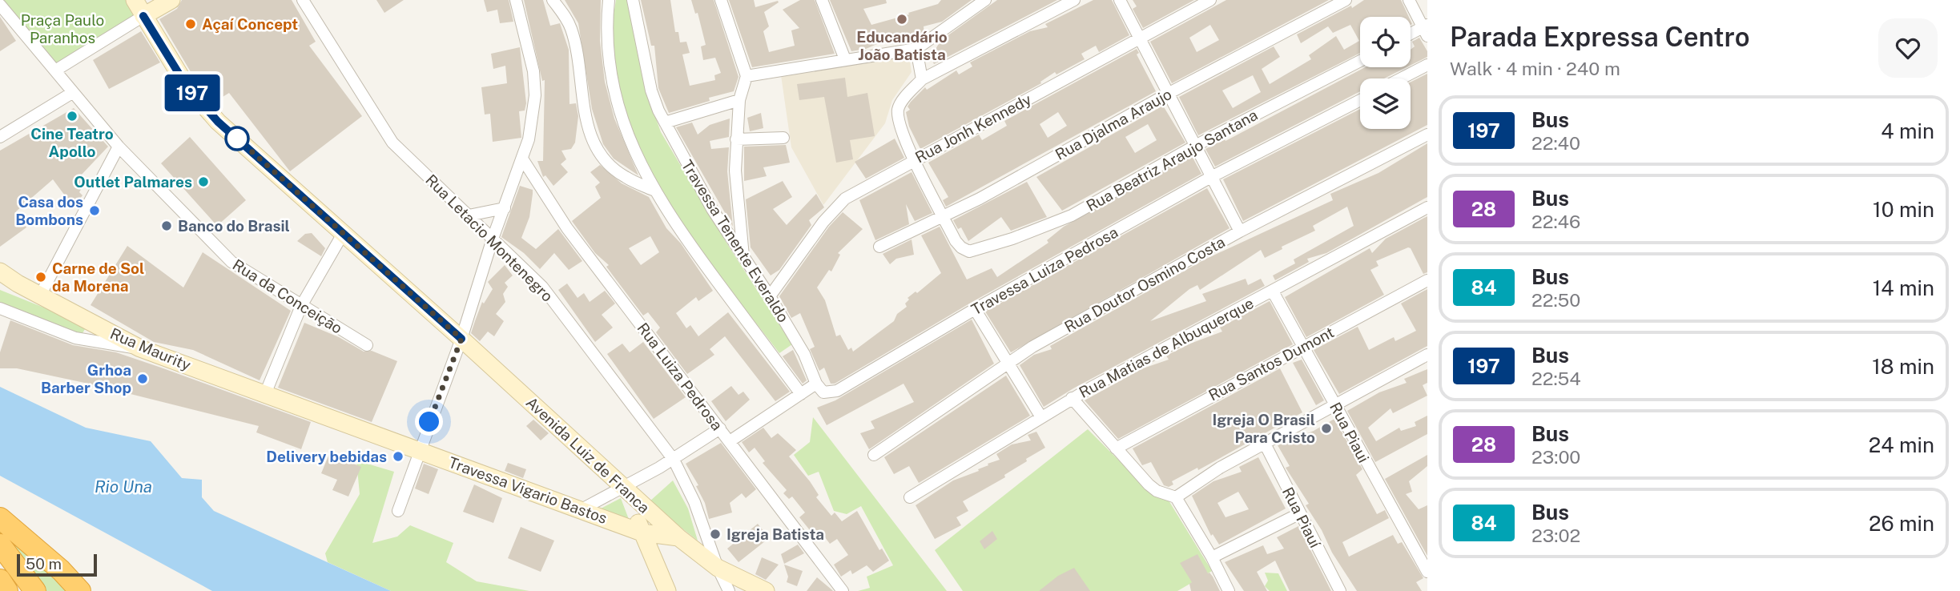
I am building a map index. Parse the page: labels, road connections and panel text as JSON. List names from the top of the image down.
{
  "streets": {
    "main road": ["Rua Maurity", "Avenida Luiz de Franca", "Travessa Vigario Bastos"],
    "street": [
      "Rua Djalma Araujo",
      "Rua Jonh Kennedy",
      "Rua Beatriz Araujo Santana",
      "Rua Letacio Montenegro",
      "Travessa Tenente Everaldo",
      "Travessa Luiza Pedrosa",
      "Rua Doutor Osmino Costa",
      "Rua da Conceição",
      "Rua Matias de Albuquerque",
      "Rua Santos Dumont",
      "Rua Luiza Pedrosa",
      "Rua Piaui",
      "Rua Piauí"
    ]
  },
  "crossings": [
    ["Rua Djalma Araujo", "Rua Beatriz Araujo Santana"],
    ["Rua Jonh Kennedy", "Travessa Tenente Everaldo"],
    ["Rua Letacio Montenegro", "Avenida Luiz de Franca"],
    ["Travessa Tenente Everaldo", "Travessa Luiza Pedrosa"],
    ["Rua Matias de Albuquerque", "Rua Piaui"],
    ["Rua Maurity", "Travessa Vigario Bastos"],
    ["Rua Santos Dumont", "Rua Piaui"],
    ["Avenida Luiz de Franca", "Travessa Vigario Bastos"]
  ],
  "water": ["Rio Una"],
  "parks": ["Praça Paulo Paranhos"],
  "places": [
    "Educandário João Batista",
    "Açaí Concept",
    "Cine Teatro Apollo",
    "Outlet Palmares",
    "Casa dos Bombons",
    "Banco do Brasil",
    "Carne de Sol da Morena",
    "Grhoa Barber Shop",
    "Igreja O Brasil Para Cristo",
    "Delivery bebidas",
    "Igreja Batista"
  ],
  "lines": ["bus line 197"],
  "scale_bar": "50 m",
  "page": {
    "on_map": "197",
    "heading": ["Parada Expressa Centro", "Walk · 4 min · 240 m"],
    "list": [
      {
        "mark": "197",
        "name": "Bus",
        "note": "22:40",
        "value": "4 min"
      },
      {
        "mark": "28",
        "name": "Bus",
        "note": "22:46",
        "value": "10 min"
      },
      {
        "mark": "84",
        "name": "Bus",
        "note": "22:50",
        "value": "14 min"
      },
      {
        "mark": "197",
        "name": "Bus",
        "note": "22:54",
        "value": "18 min"
      },
      {
        "mark": "28",
        "name": "Bus",
        "note": "23:00",
        "value": "24 min"
      },
      {
        "mark": "84",
        "name": "Bus",
        "note": "23:02",
        "value": "26 min"
      }
    ],
    "scale": "50 m"
  }
}
